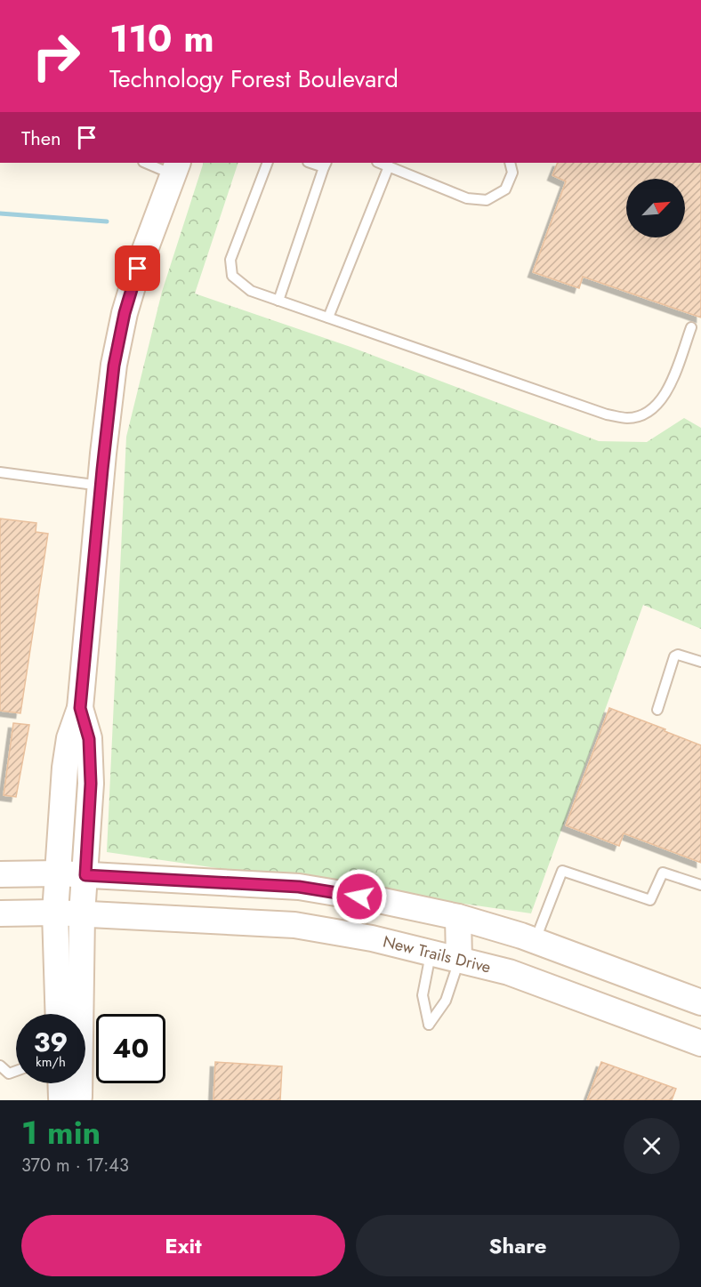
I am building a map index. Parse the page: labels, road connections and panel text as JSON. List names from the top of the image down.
{
  "streets": {
    "street": ["New Trails Drive"]
  },
  "north": "top right",
  "page": {
    "turn": ["110 m", "Technology Forest Boulevard"],
    "then": "Then",
    "speed": "39 km/h",
    "limit": "40",
    "heading": ["1 min", "370 m · 17:43"],
    "buttons": ["Exit", "Share"]
  }
}
